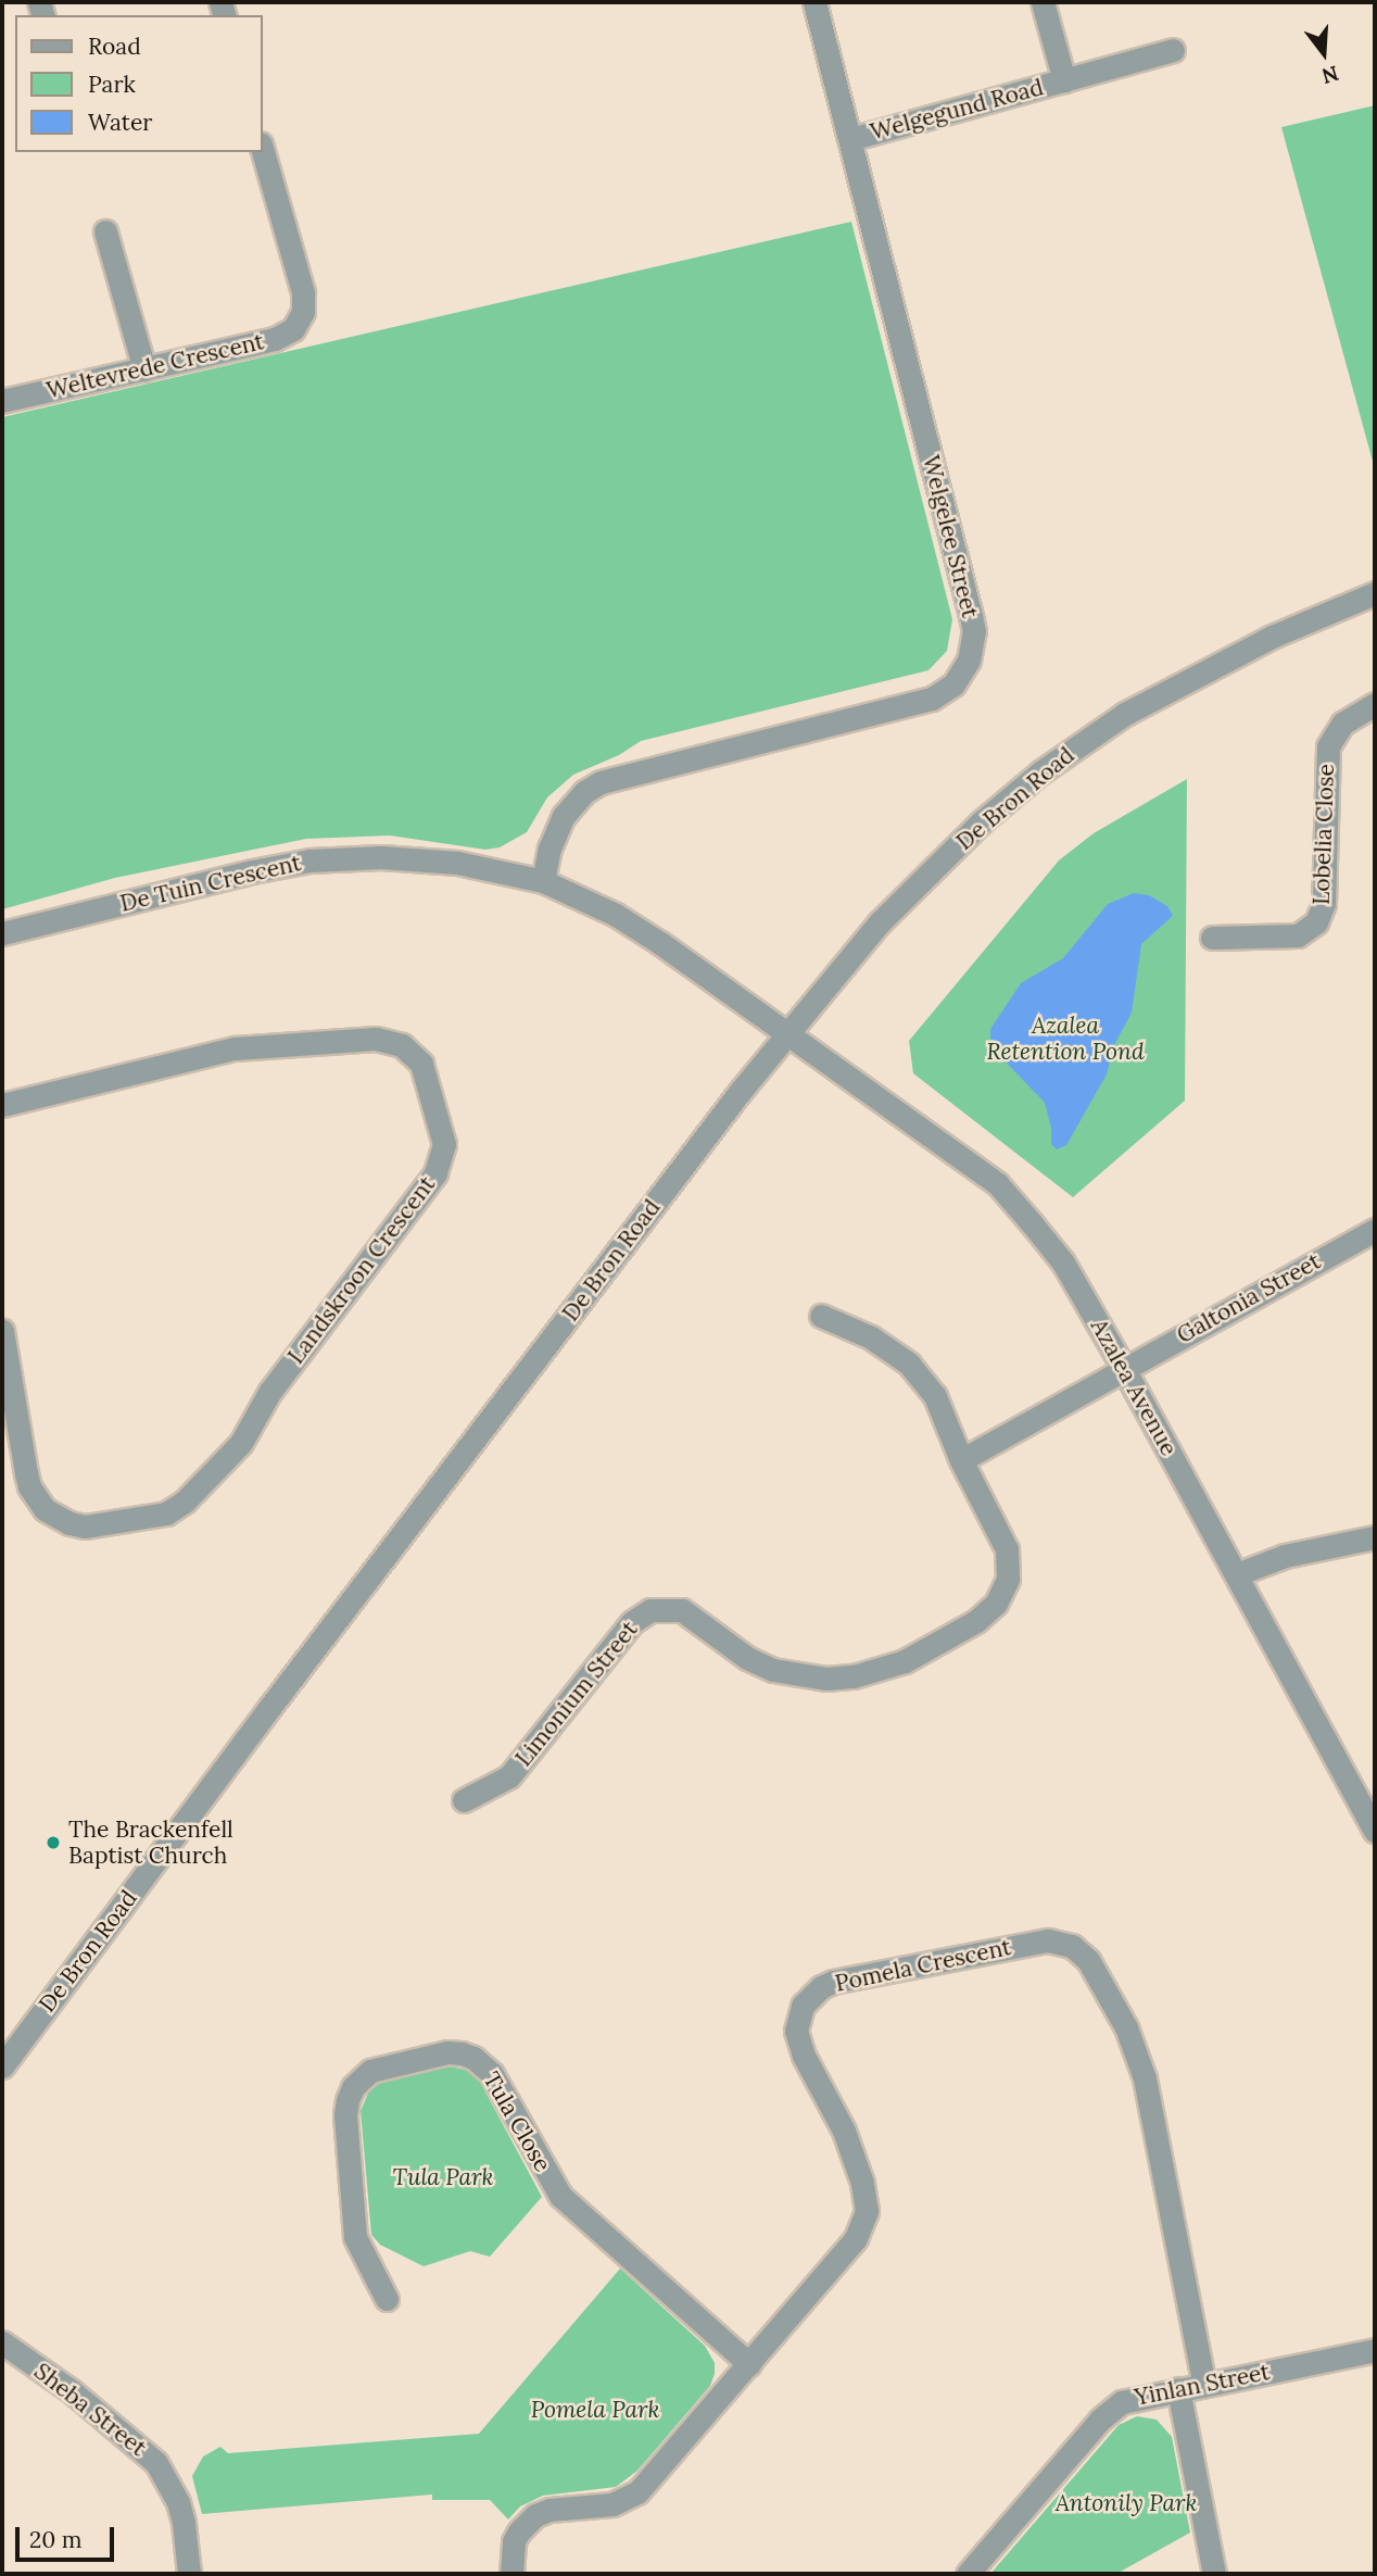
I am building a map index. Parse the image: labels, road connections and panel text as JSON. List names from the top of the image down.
{
  "streets": {
    "street": [
      "Welgegund Road",
      "Weltevrede Crescent",
      "Welgelee Street",
      "De Bron Road",
      "Lobelia Close",
      "De Tuin Crescent",
      "Landskroon Crescent",
      "Galtonia Street",
      "Azalea Avenue",
      "Limonium Street",
      "Pomela Crescent",
      "Tula Close",
      "Yinlan Street",
      "Sheba Street"
    ]
  },
  "crossings": [
    ["Welgegund Road", "Welgelee Street"],
    ["Welgelee Street", "De Tuin Crescent"],
    ["De Bron Road", "De Tuin Crescent"],
    ["De Bron Road", "Azalea Avenue"],
    ["De Tuin Crescent", "Azalea Avenue"],
    ["Galtonia Street", "Azalea Avenue"],
    ["Pomela Crescent", "Tula Close"],
    ["Pomela Crescent", "Yinlan Street"]
  ],
  "parks": [
    "Azalea Retention Pond",
    "Tula Park",
    "Pomela Park",
    "Antonily Park"
  ],
  "places": ["The Brackenfell Baptist Church"],
  "legend": ["Road", "Park", "Water"],
  "scale_bar": "20 m",
  "north": "bottom"
}
